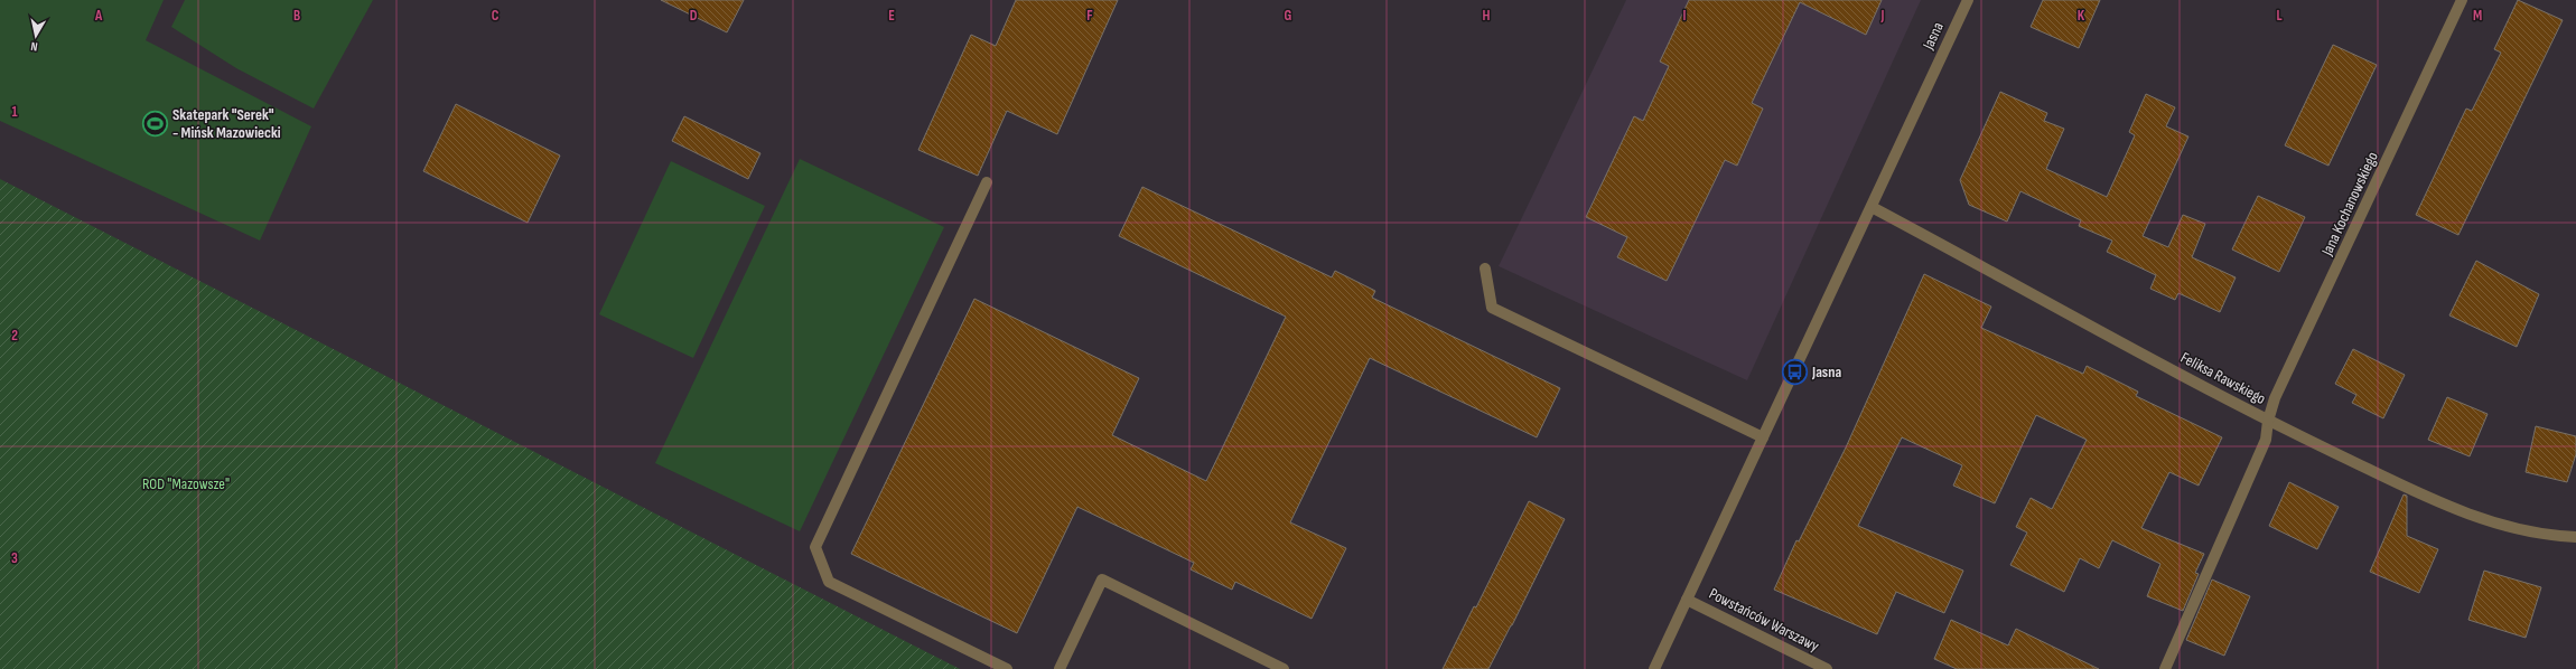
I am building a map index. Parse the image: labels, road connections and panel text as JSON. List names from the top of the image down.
{
  "streets": {
    "street": [
      "Jasna",
      "Jana Kochanowskiego",
      "Feliksa Rawskiego",
      "Powstańców Warszawy"
    ]
  },
  "crossings": [
    ["Jasna", "Feliksa Rawskiego"],
    ["Jasna", "Powstańców Warszawy"],
    ["Jana Kochanowskiego", "Feliksa Rawskiego"]
  ],
  "parks": ["ROD \"Mazowsze\""],
  "places": {
    "sports": ["Skatepark \"Serek\" - Mińsk Mazowiecki"],
    "bus stop": ["Jasna"]
  },
  "north": "bottom",
  "grid": {
    "columns": [
      "A",
      "B",
      "C",
      "D",
      "E",
      "F",
      "G",
      "H",
      "I",
      "J",
      "K",
      "L",
      "M"
    ],
    "rows": ["1", "2", "3"]
  }
}
